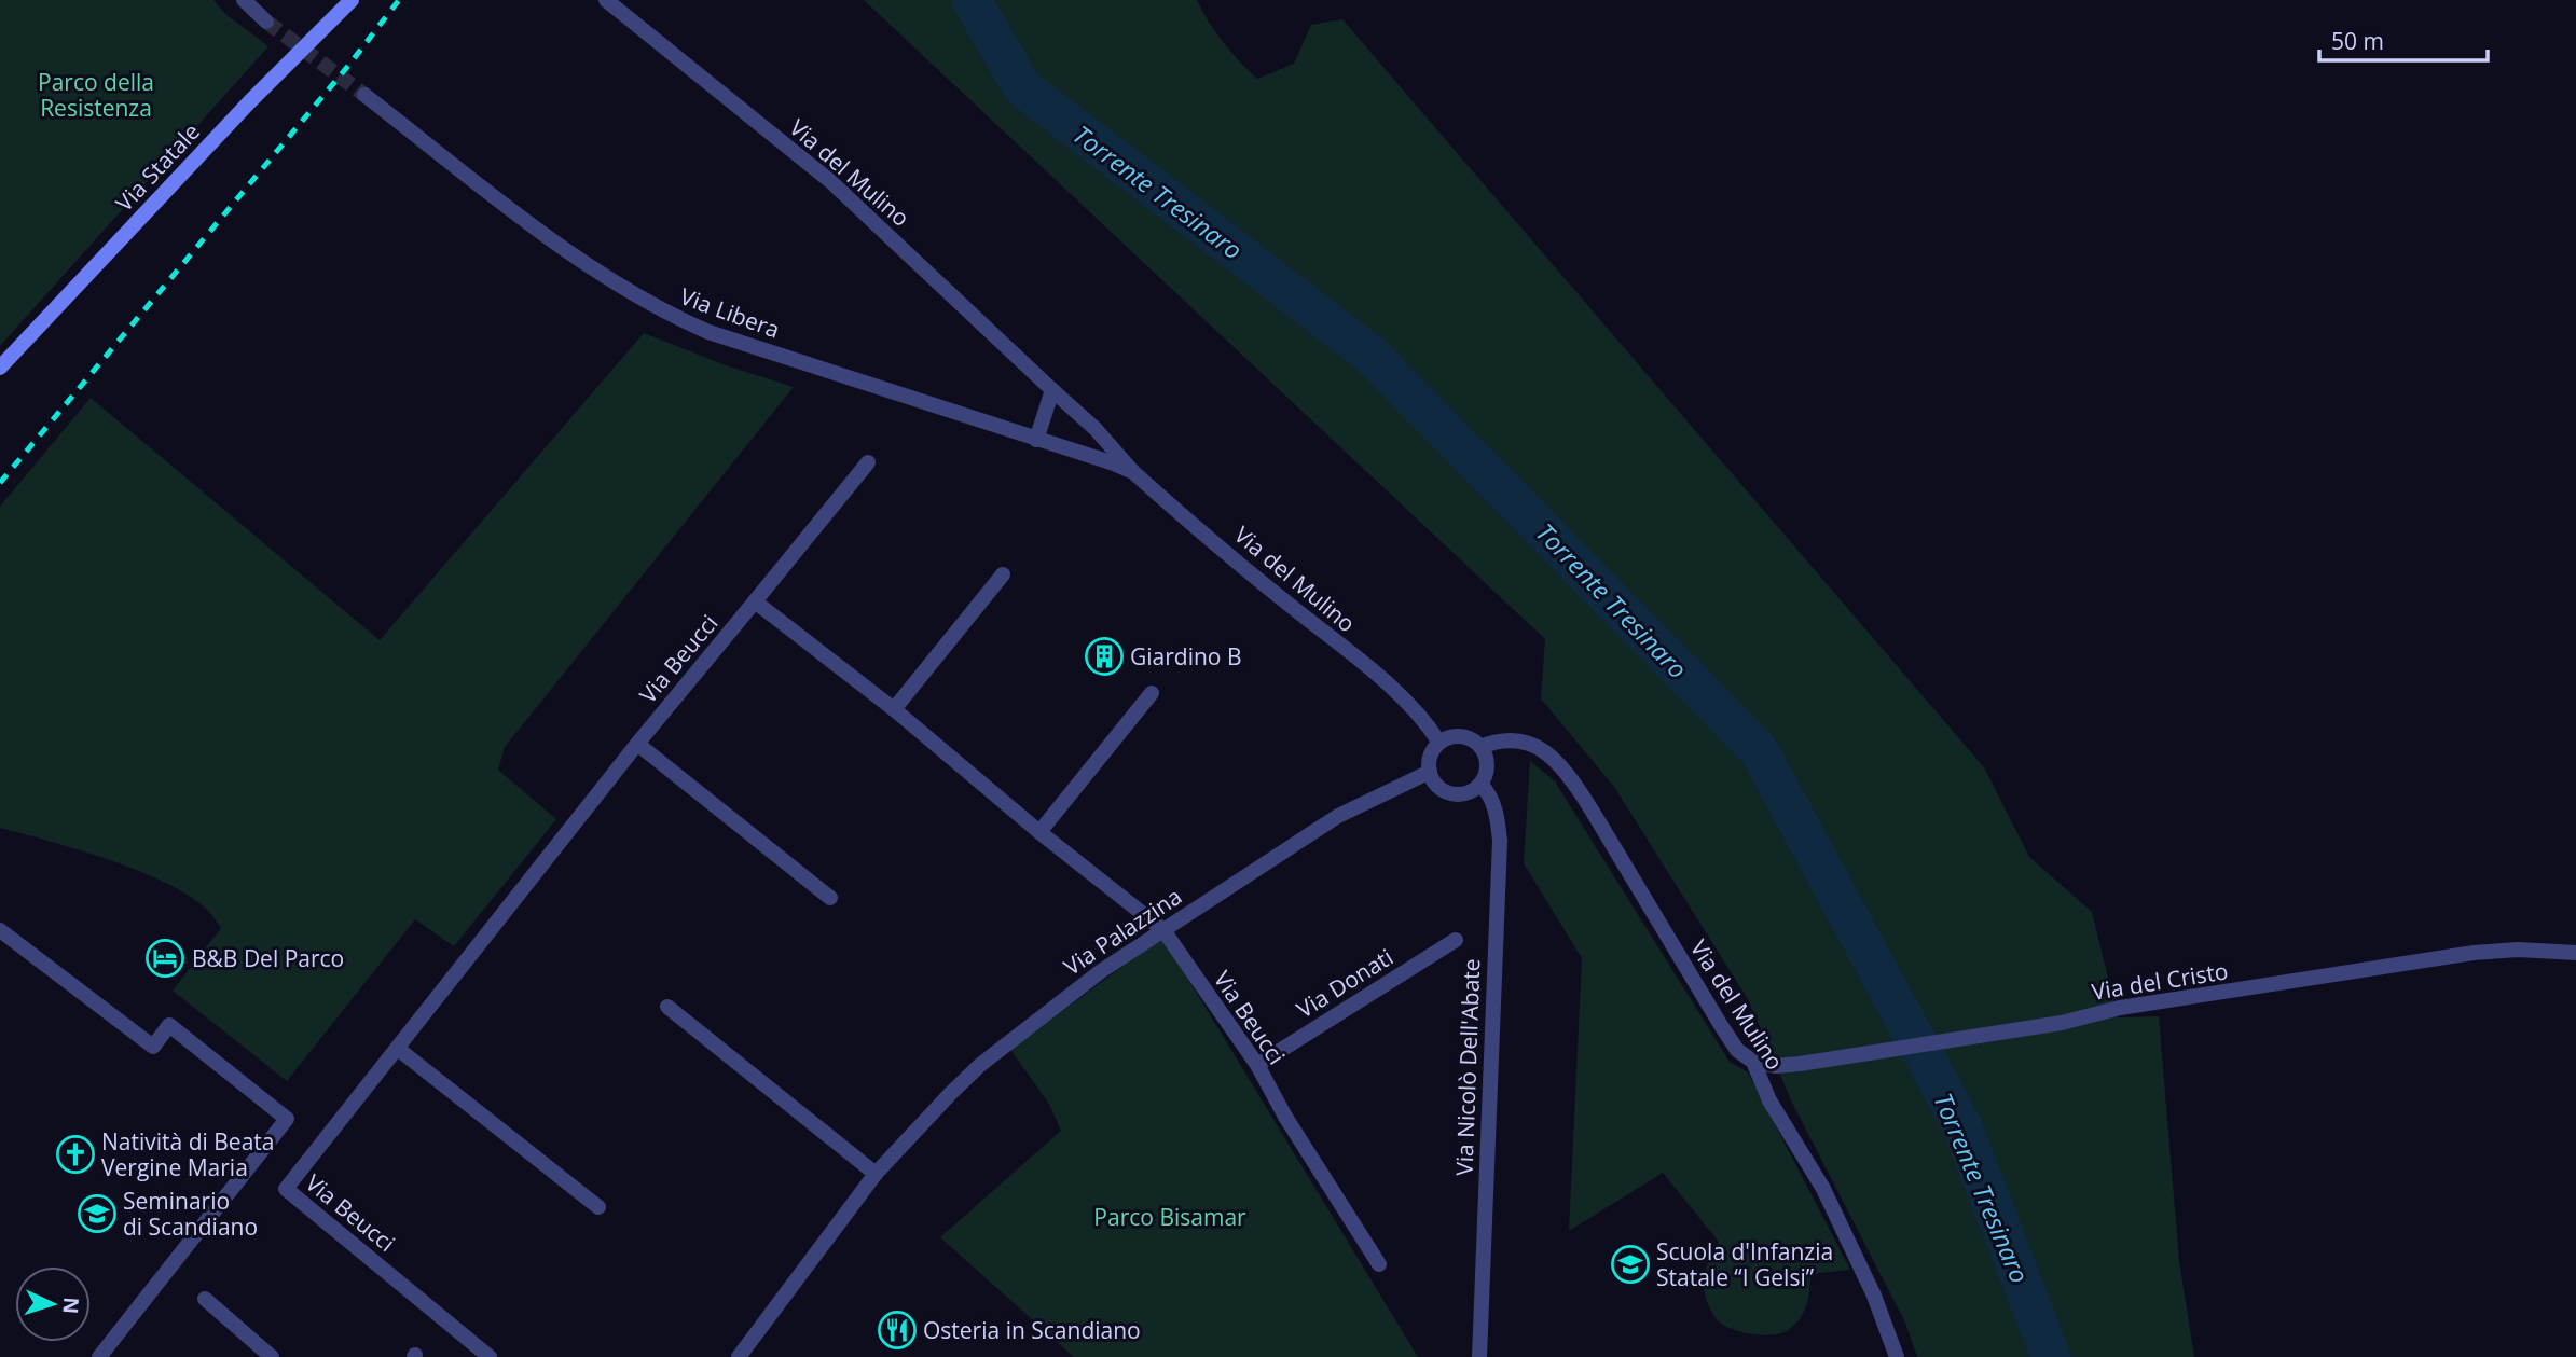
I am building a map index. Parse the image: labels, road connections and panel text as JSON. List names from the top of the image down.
{
  "streets": {
    "main road": ["Via Statale"],
    "street": [
      "Via del Mulino",
      "Via Libera",
      "Via Beucci",
      "Via Palazzina",
      "Via del Cristo",
      "Via Donati",
      "Via Nicolò Dell'Abate"
    ]
  },
  "crossings": [
    ["Via del Mulino", "Via Libera"],
    ["Via del Mulino", "Via Palazzina"],
    ["Via del Mulino", "Via del Cristo"],
    ["Via del Mulino", "Via Nicolò Dell'Abate"],
    ["Via Beucci", "Via Palazzina"],
    ["Via Beucci", "Via Donati"],
    ["Via Palazzina", "Via Nicolò Dell'Abate"]
  ],
  "water": ["Torrente Tresinaro"],
  "parks": ["Parco della Resistenza", "Parco Bisamar"],
  "places": {
    "building": ["Giardino B"],
    "hotel": ["B&B Del Parco"],
    "church": ["Natività di Beata Vergine Maria"],
    "school or university": ["Seminario di Scandiano", "Scuola d'Infanzia Statale “I Gelsi”"],
    "restaurant": ["Osteria in Scandiano"]
  },
  "scale_bar": "50 m",
  "north": "right"
}
